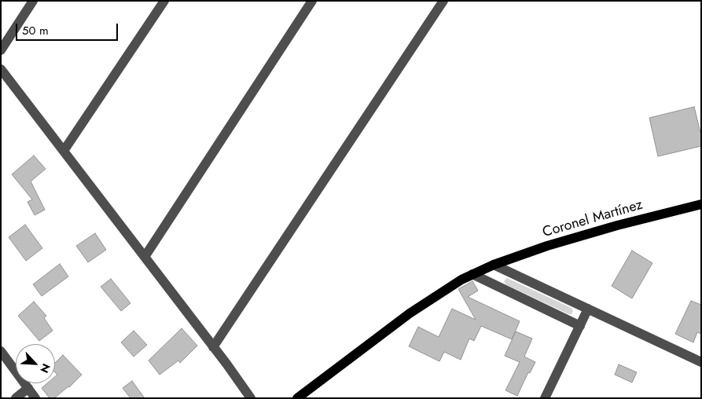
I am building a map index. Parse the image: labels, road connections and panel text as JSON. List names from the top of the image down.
{
  "streets": {
    "main road": ["Coronel Martínez"]
  },
  "scale_bar": "50 m",
  "north": "bottom right"
}
